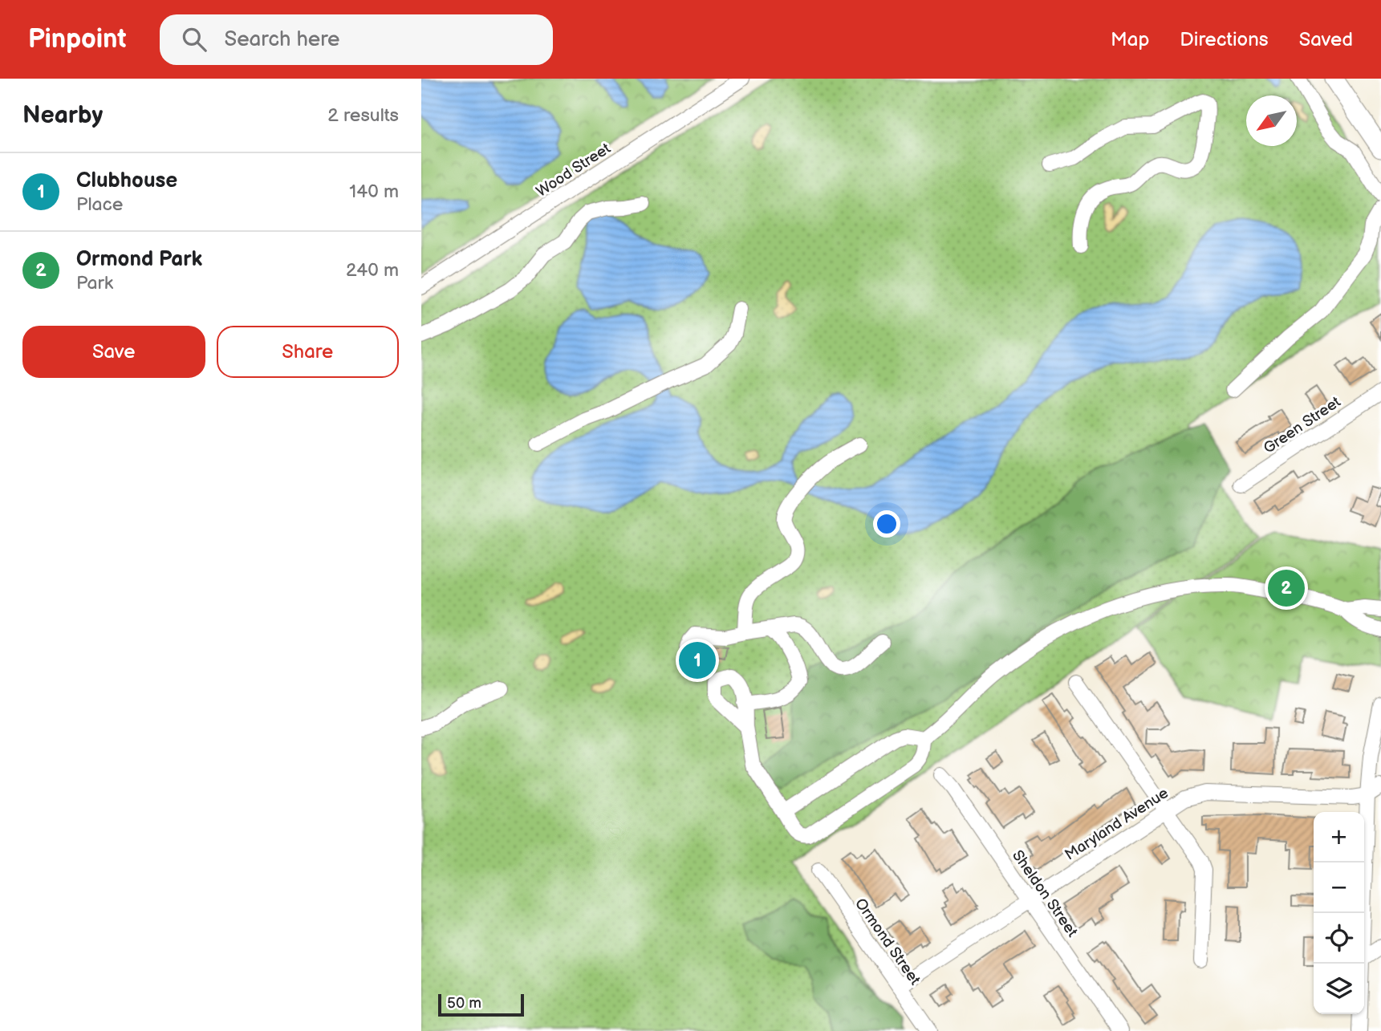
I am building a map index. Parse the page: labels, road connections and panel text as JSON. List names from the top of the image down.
{
  "streets": {
    "street": [
      "Wood Street",
      "Green Street",
      "Maryland Avenue",
      "Sheldon Street",
      "Ormond Street"
    ]
  },
  "crossings": [
    ["Maryland Avenue", "Sheldon Street"],
    ["Maryland Avenue", "Ormond Street"]
  ],
  "scale_bar": "50 m",
  "north": "bottom left",
  "page": {
    "header": "Pinpoint",
    "search": "Search here",
    "nav": ["Map", "Directions", "Saved"],
    "heading": ["Nearby", "2 results"],
    "list": [
      {
        "mark": "1",
        "name": "Clubhouse",
        "note": "Place",
        "value": "140 m"
      },
      {
        "mark": "2",
        "name": "Ormond Park",
        "note": "Park",
        "value": "240 m"
      }
    ],
    "buttons": ["Save", "Share"],
    "pins": ["2", "1"],
    "map_buttons": ["+", "−"],
    "scale": "50 m"
  }
}
